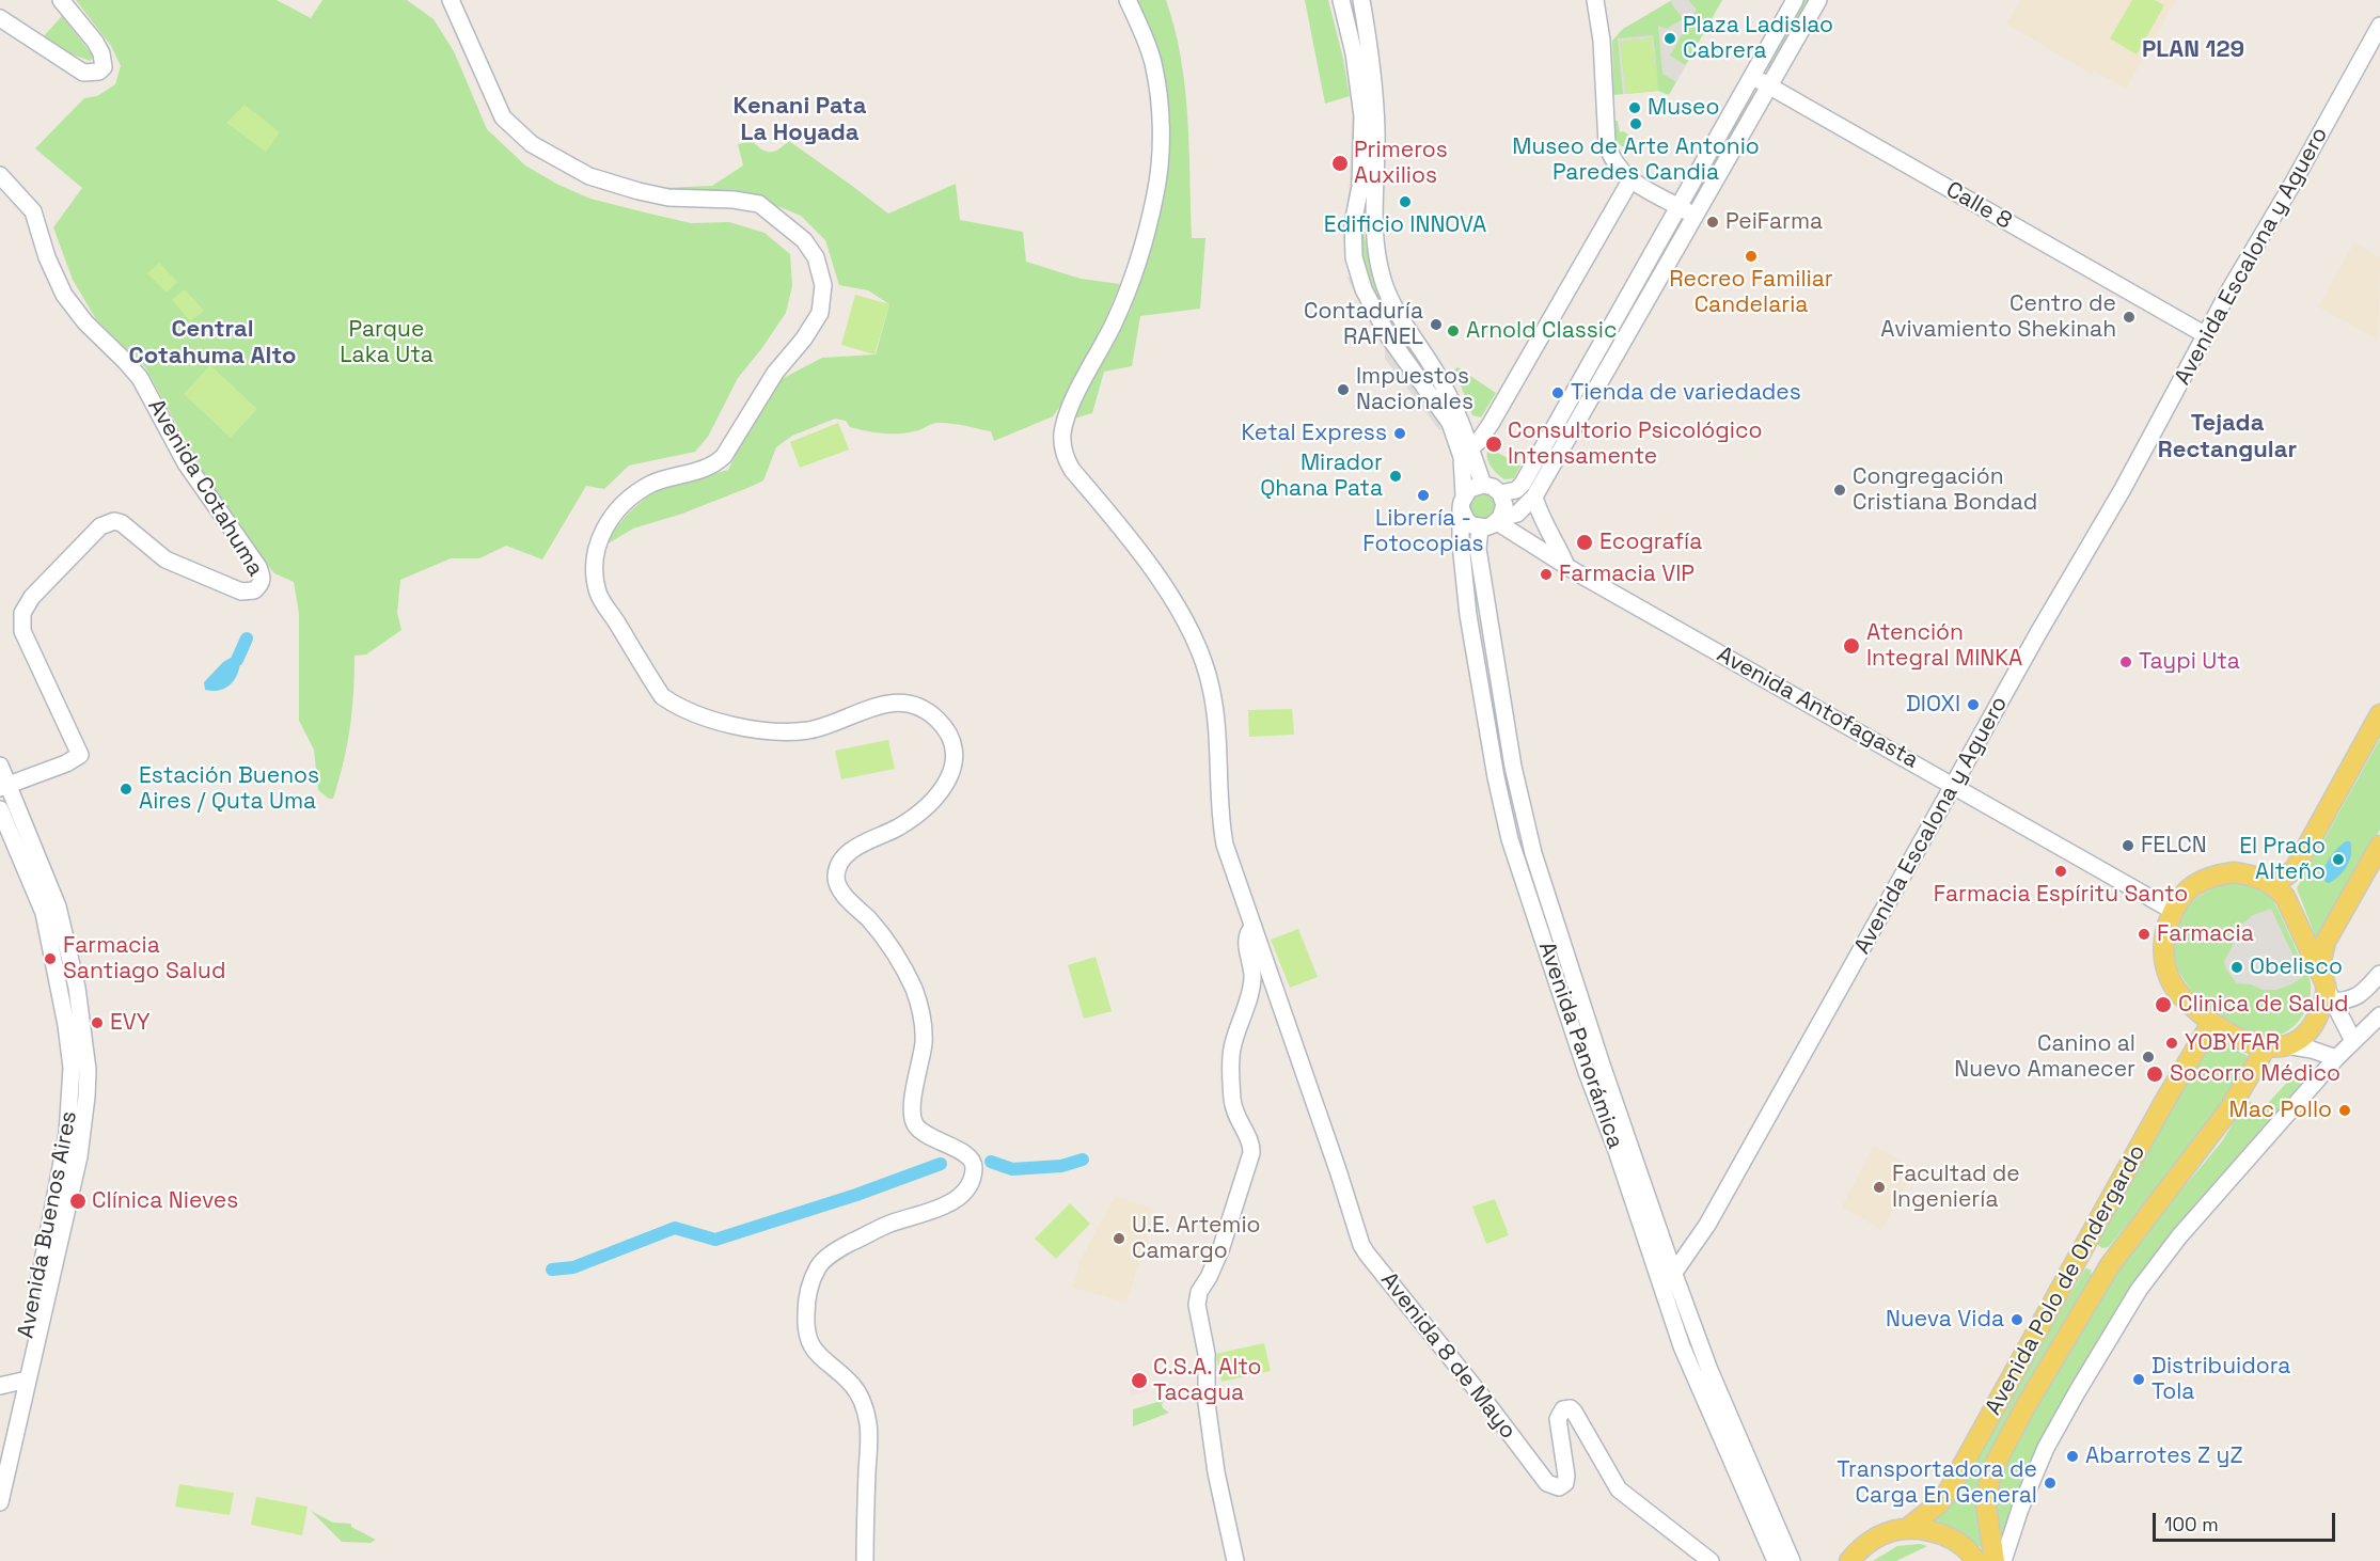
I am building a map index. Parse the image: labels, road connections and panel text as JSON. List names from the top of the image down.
{
  "streets": {
    "main road": ["Avenida Polo de Ondergardo"],
    "street": [
      "Calle 8",
      "Avenida Escalona y Aguero",
      "Avenida Cotahuma",
      "Avenida Antofagasta",
      "Avenida Panorámica",
      "Avenida Buenos Aires",
      "Avenida 8 de Mayo"
    ]
  },
  "crossings": [
    ["Calle 8", "Avenida Escalona y Aguero"],
    ["Avenida Escalona y Aguero", "Avenida Antofagasta"],
    ["Avenida Escalona y Aguero", "Avenida Panorámica"],
    ["Avenida Cotahuma", "Avenida Buenos Aires"],
    ["Avenida Antofagasta", "Avenida Panorámica"],
    ["Avenida Antofagasta", "Avenida Polo de Ondergardo"]
  ],
  "districts": [
    "PLAN 129",
    "Kenani Pata La Hoyada",
    "Central Cotahuma Alto",
    "Tejada Rectangular"
  ],
  "parks": ["Parque Laka Uta"],
  "places": [
    "Plaza Ladislao Cabrera",
    "Museo",
    "Museo de Arte Antonio Paredes Candia",
    "Primeros Auxilios",
    "Edificio INNOVA",
    "PeiFarma",
    "Recreo Familiar Candelaria",
    "Centro de Avivamiento Shekinah",
    "Contaduría RAFNEL",
    "Arnold Classic",
    "Impuestos Nacionales",
    "Tienda de variedades",
    "Ketal Express",
    "Consultorio Psicológico Intensamente",
    "Mirador Qhana Pata",
    "Congregación Cristiana Bondad",
    "Librería - Fotocopias",
    "Ecografía",
    "Farmacia VIP",
    "Atención Integral MINKA",
    "Taypi Uta",
    "DIOXI",
    "Estación Buenos Aires / Quta Uma",
    "FELCN",
    "El Prado Alteño",
    "Farmacia Espíritu Santo",
    "Farmacia",
    "Farmacia Santiago Salud",
    "Obelisco",
    "Clinica de Salud",
    "EVY",
    "YOBYFAR",
    "Canino al Nuevo Amanecer",
    "Socorro Médico",
    "Mac Pollo",
    "Facultad de Ingeniería",
    "Clínica Nieves",
    "U.E. Artemio Camargo",
    "Nueva Vida",
    "Distribuidora Tola",
    "C.S.A. Alto Tacagua",
    "Abarrotes Z yZ",
    "Transportadora de Carga En General"
  ],
  "scale_bar": "100 m"
}
